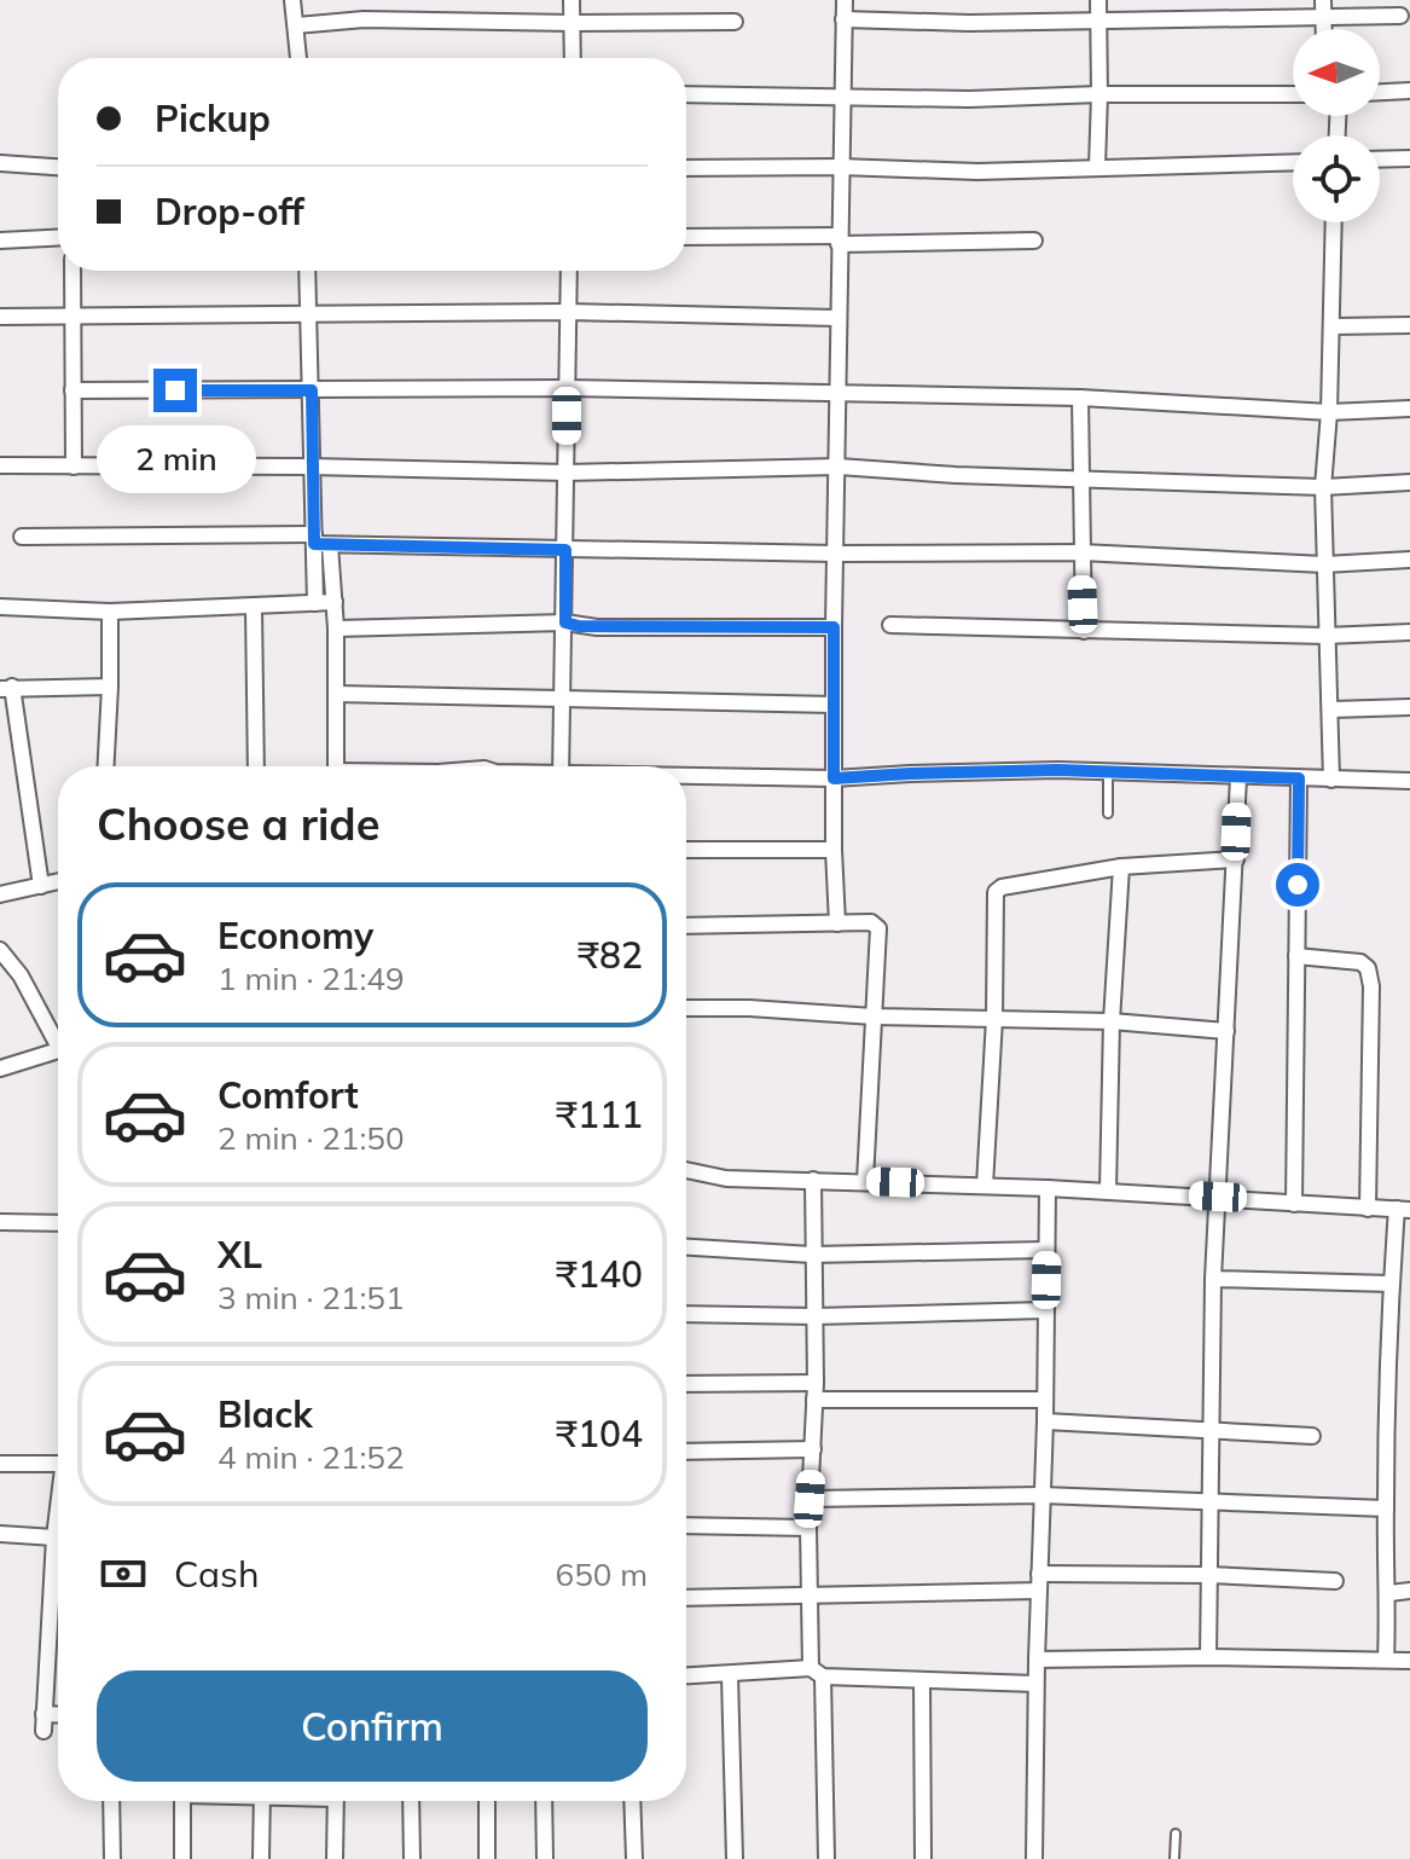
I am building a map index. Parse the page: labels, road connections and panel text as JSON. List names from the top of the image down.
{
  "north": "left",
  "page": {
    "banner": ["Pickup", "Drop-off"],
    "bubble": "2 min",
    "heading": "Choose a ride",
    "list": [
      {
        "name": "Economy",
        "note": "1 min · 21:49",
        "value": "₹82"
      },
      {
        "name": "Comfort",
        "note": "2 min · 21:50",
        "value": "₹111"
      },
      {
        "name": "XL",
        "note": "3 min · 21:51",
        "value": "₹140"
      },
      {
        "name": "Black",
        "note": "4 min · 21:52",
        "value": "₹104"
      }
    ],
    "pay": ["Cash", "650 m"],
    "buttons": "Confirm"
  }
}
